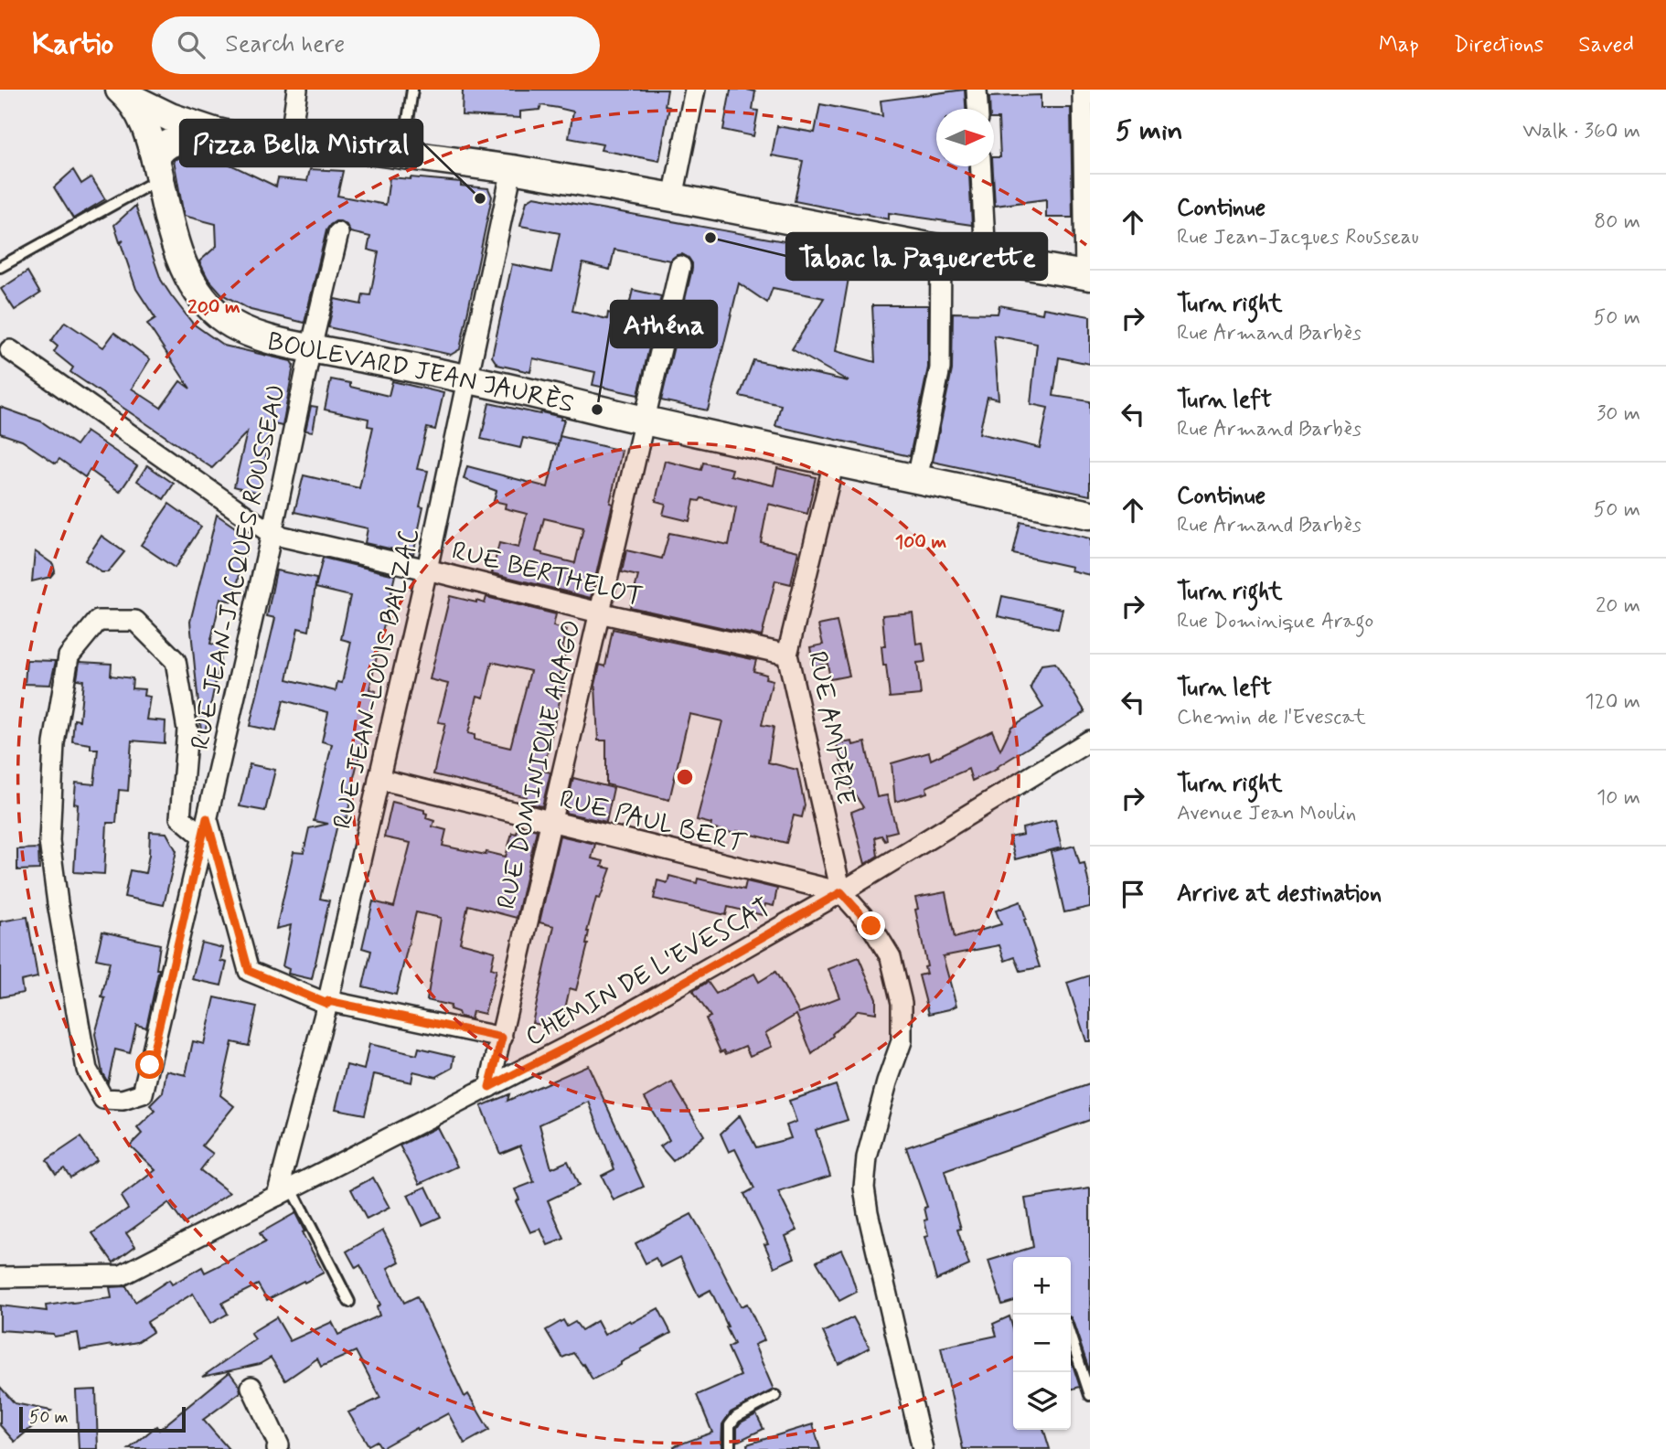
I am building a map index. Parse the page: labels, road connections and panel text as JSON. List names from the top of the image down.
{
  "streets": {
    "main road": ["BOULEVARD JEAN JAURÈS"],
    "street": [
      "RUE JEAN-JACQUES ROUSSEAU",
      "RUE BERTHELOT",
      "RUE JEAN-LOUIS BALZAC",
      "RUE AMPÈRE",
      "RUE DOMINIQUE ARAGO",
      "RUE PAUL BERT",
      "CHEMIN DE L'EVESCAT"
    ]
  },
  "crossings": [
    ["BOULEVARD JEAN JAURÈS", "RUE JEAN-JACQUES ROUSSEAU"],
    ["BOULEVARD JEAN JAURÈS", "RUE JEAN-LOUIS BALZAC"],
    ["BOULEVARD JEAN JAURÈS", "RUE AMPÈRE"],
    ["BOULEVARD JEAN JAURÈS", "RUE DOMINIQUE ARAGO"],
    ["RUE JEAN-JACQUES ROUSSEAU", "RUE BERTHELOT"],
    ["RUE BERTHELOT", "RUE JEAN-LOUIS BALZAC"],
    ["RUE BERTHELOT", "RUE AMPÈRE"],
    ["RUE BERTHELOT", "RUE DOMINIQUE ARAGO"],
    ["RUE JEAN-LOUIS BALZAC", "RUE PAUL BERT"],
    ["RUE JEAN-LOUIS BALZAC", "CHEMIN DE L'EVESCAT"],
    ["RUE AMPÈRE", "RUE PAUL BERT"],
    ["RUE AMPÈRE", "CHEMIN DE L'EVESCAT"],
    ["RUE DOMINIQUE ARAGO", "RUE PAUL BERT"],
    ["RUE DOMINIQUE ARAGO", "CHEMIN DE L'EVESCAT"],
    ["RUE PAUL BERT", "CHEMIN DE L'EVESCAT"]
  ],
  "places": ["Pizza Bella Mistral", "Tabac la Paquerette", "Athéna"],
  "scale_bar": "50 m",
  "north": "right",
  "page": {
    "header": "Kartio",
    "search": "Search here",
    "nav": ["Map", "Directions", "Saved"],
    "heading": ["5 min", "Walk · 360 m"],
    "list": [
      ["Continue", "Rue Jean-Jacques Rousseau", "80 m"],
      ["Turn right", "Rue Armand Barbès", "50 m"],
      ["Turn left", "Rue Armand Barbès", "30 m"],
      ["Continue", "Rue Armand Barbès", "50 m"],
      ["Turn right", "Rue Dominique Arago", "20 m"],
      ["Turn left", "Chemin de l'Evescat", "120 m"],
      ["Turn right", "Avenue Jean Moulin", "10 m"],
      "Arrive at destination"
    ],
    "map_buttons": ["+", "−"],
    "scale": "50 m"
  },
  "rings": ["200 m", "100 m"]
}
